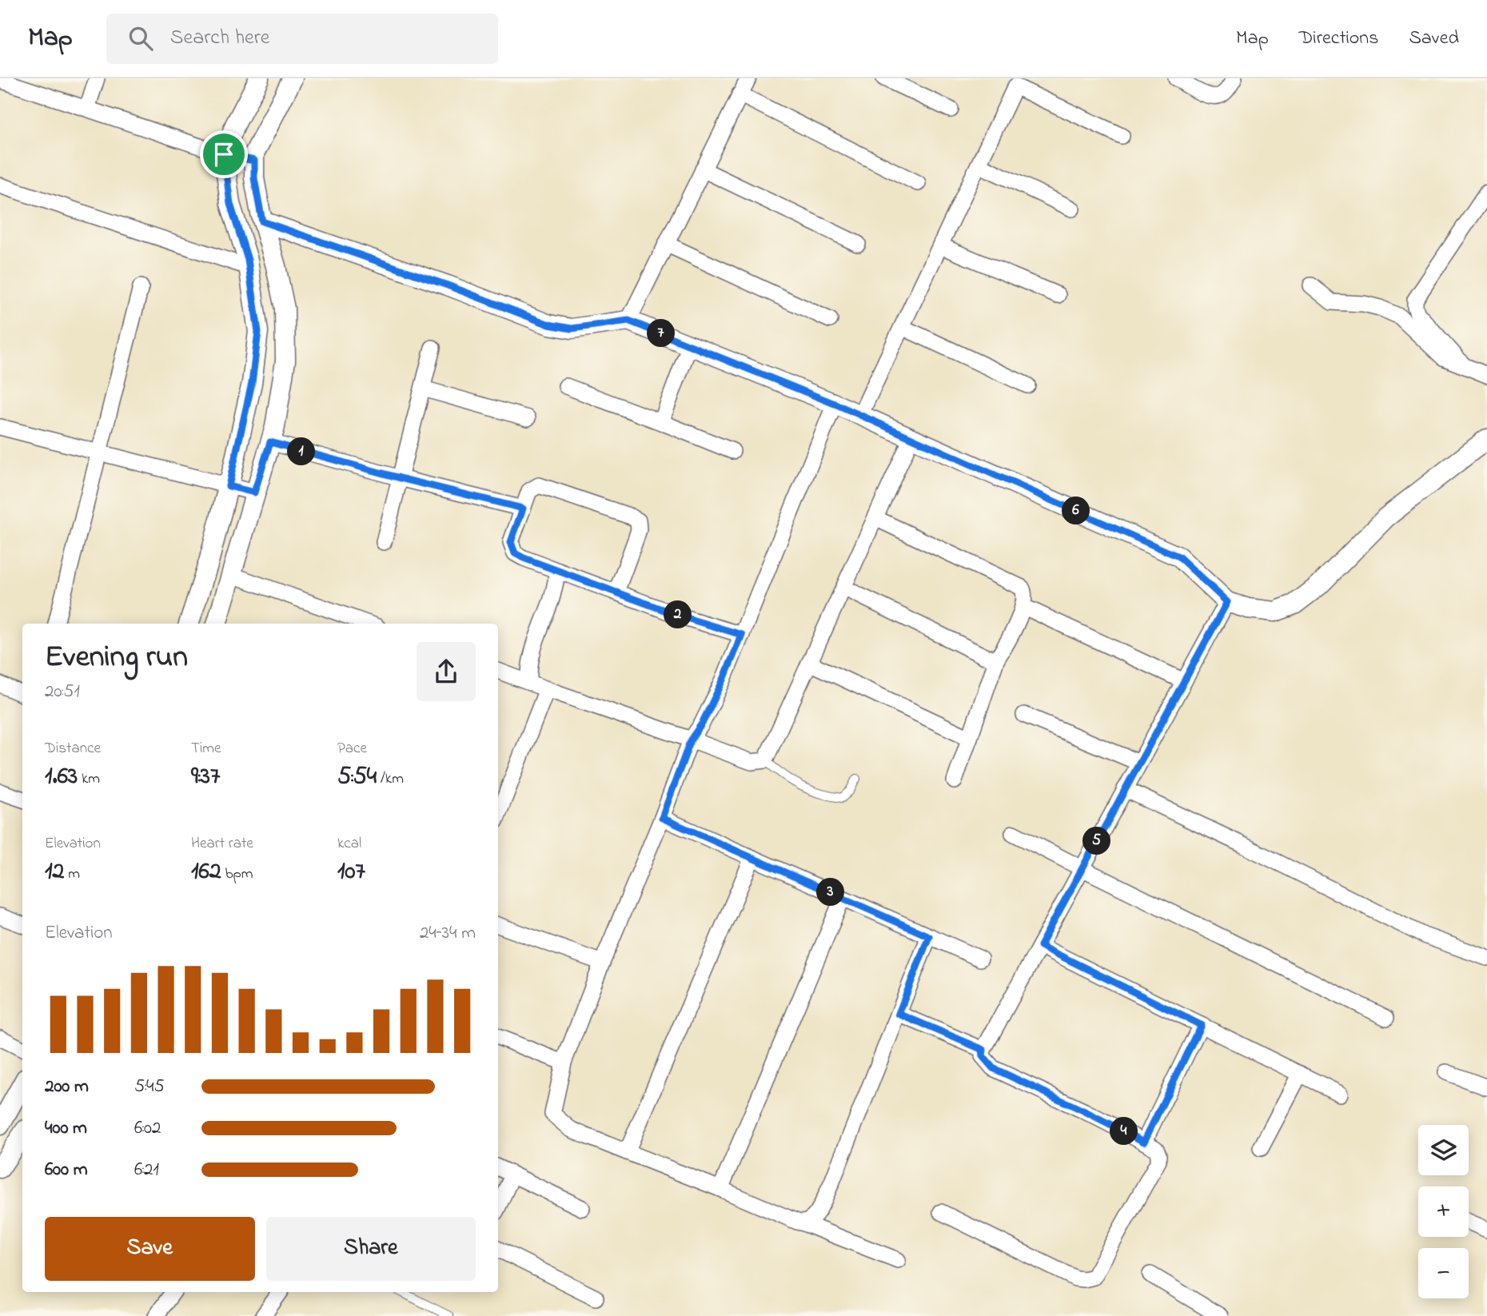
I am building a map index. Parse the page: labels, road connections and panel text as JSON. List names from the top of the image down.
{
  "page": {
    "header": "Map",
    "search": "Search here",
    "nav": ["Map", "Directions", "Saved"],
    "pins": [
      "7",
      "1",
      "6",
      "2",
      "5",
      "3",
      "4"
    ],
    "heading": ["Evening run", "20:51"],
    "stats": [
      ["Distance", "1.63 km"],
      ["Time", "9:37"],
      ["Pace", "5:54 /km"],
      ["Elevation", "12 m"],
      ["Heart rate", "162 bpm"],
      ["kcal", "107"]
    ],
    "chart": ["Elevation", "24–34 m"],
    "list": [
      {
        "name": "200 m",
        "note": "5:45"
      },
      {
        "name": "400 m",
        "note": "6:02"
      },
      {
        "name": "600 m",
        "note": "6:21"
      }
    ],
    "map_buttons": ["+", "−"],
    "buttons": ["Save", "Share"]
  }
}
